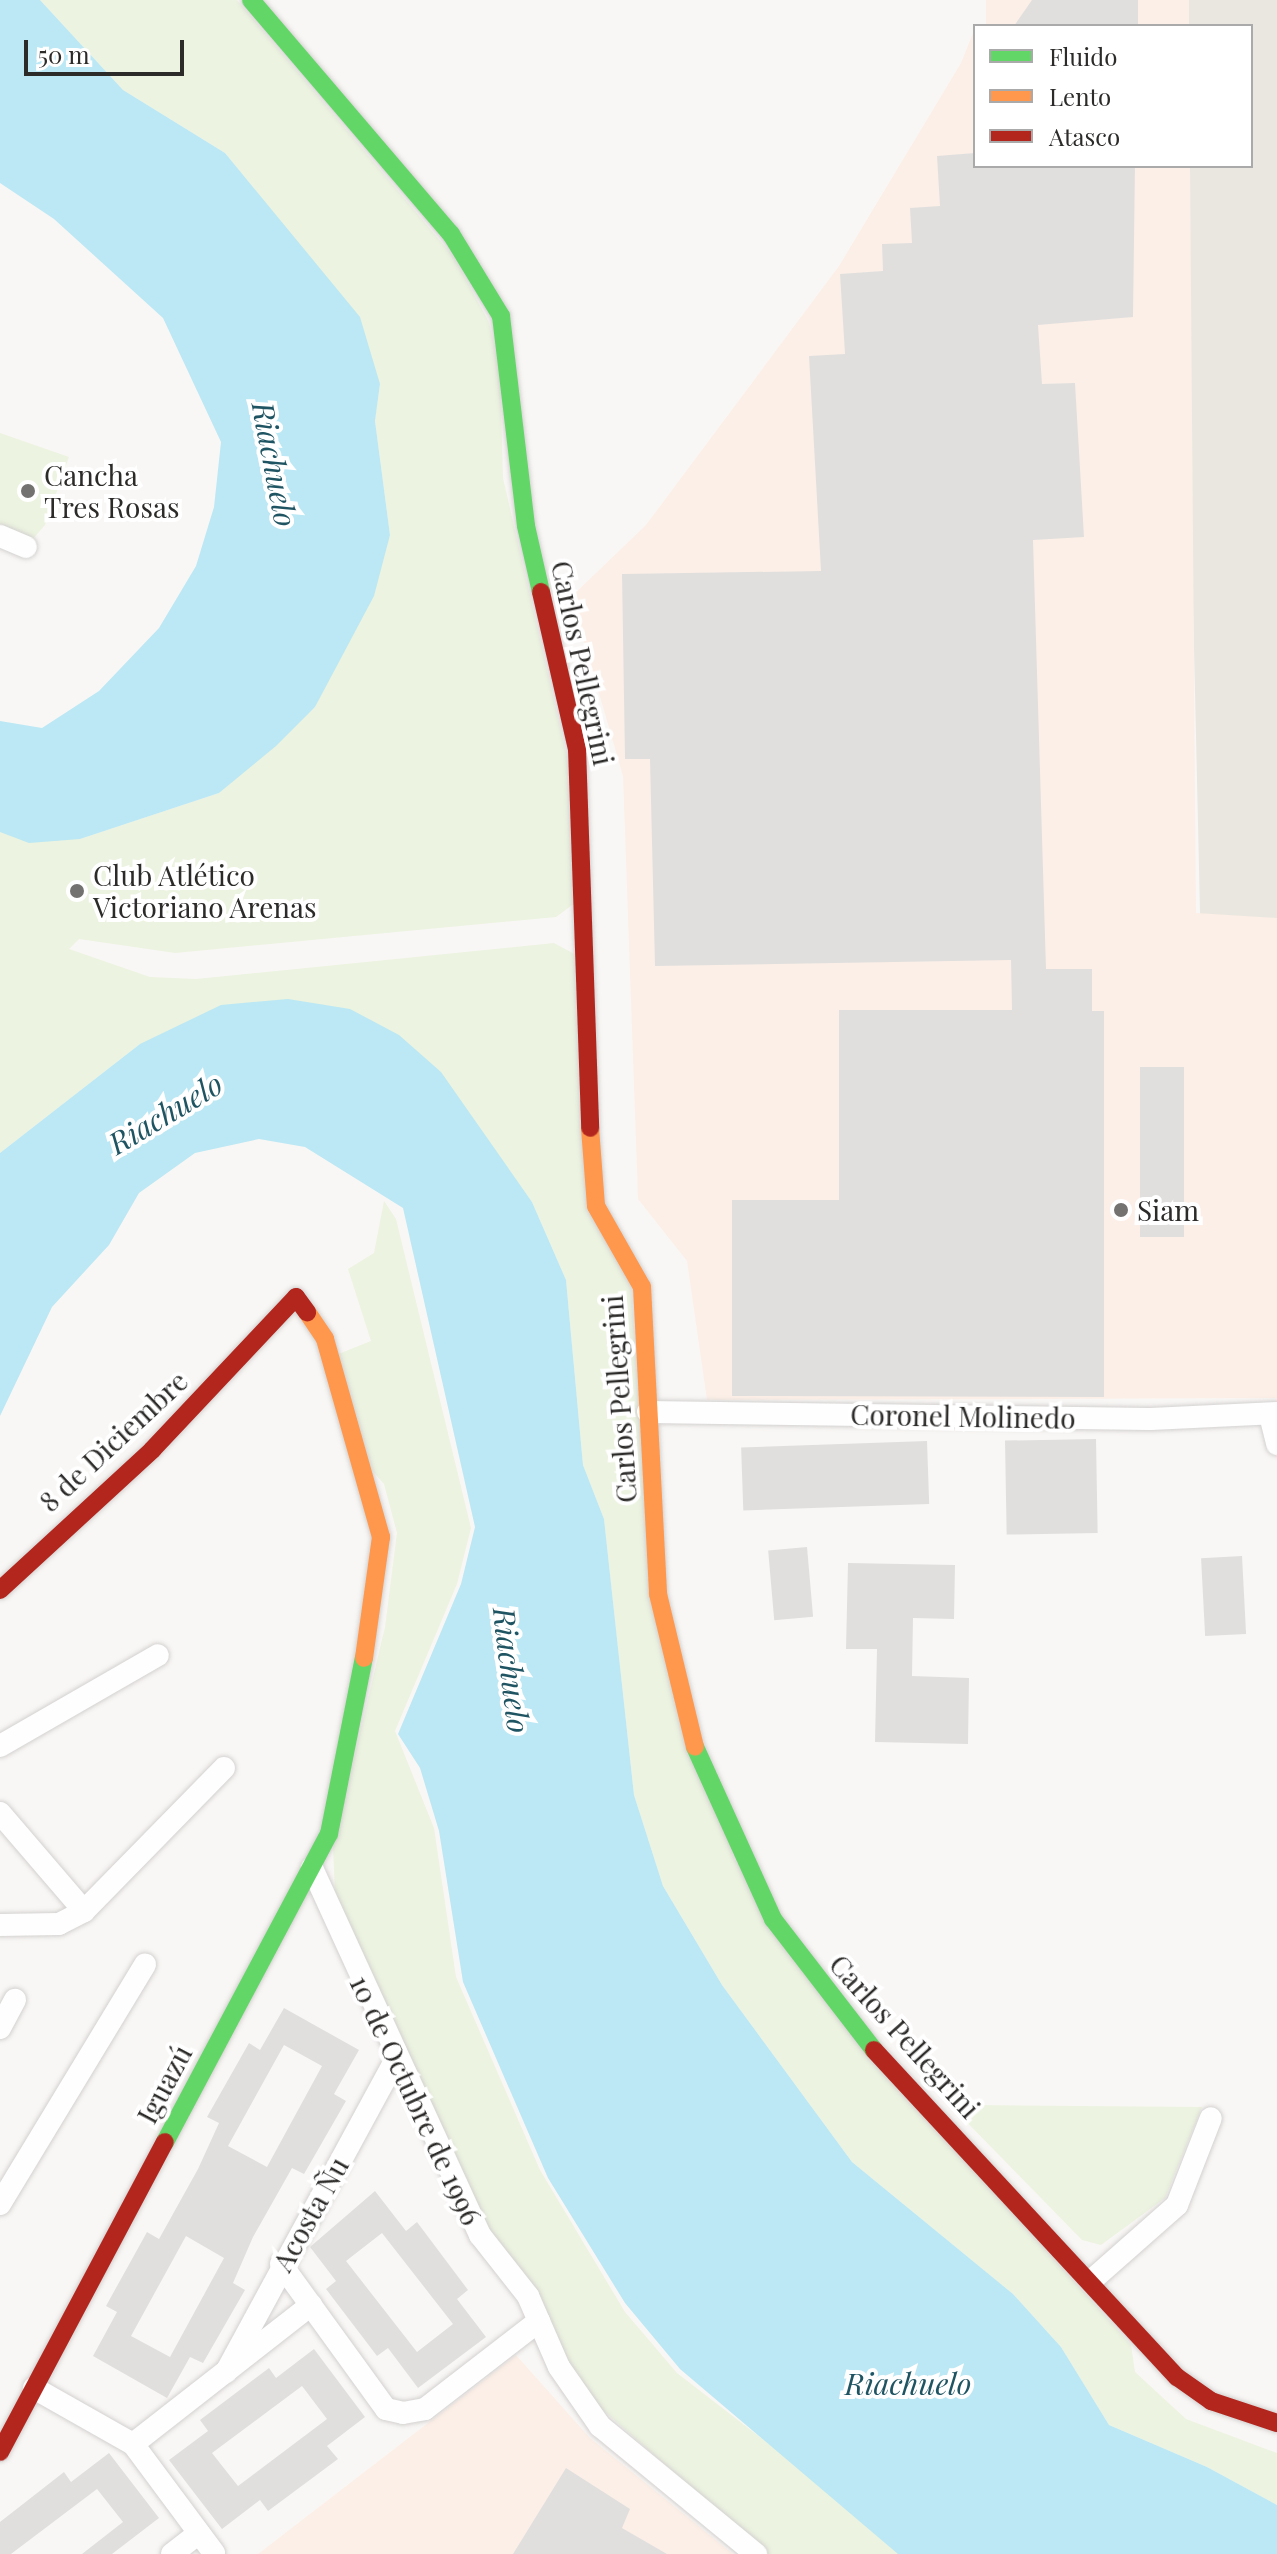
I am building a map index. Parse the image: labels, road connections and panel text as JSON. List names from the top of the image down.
{
  "streets": {
    "street": [
      "Carlos Pellegrini",
      "Coronel Molinedo",
      "8 de Diciembre",
      "Iguazú",
      "10 de Octubre de 1996",
      "Acosta Ñu"
    ]
  },
  "crossings": [
    ["Carlos Pellegrini", "Coronel Molinedo"],
    ["8 de Diciembre", "Iguazú"],
    ["Iguazú", "10 de Octubre de 1996"],
    ["10 de Octubre de 1996", "Acosta Ñu"]
  ],
  "water": ["Riachuelo"],
  "places": ["Cancha Tres Rosas", "Club Atlético Victoriano Arenas", "Siam"],
  "legend": ["Fluido", "Lento", "Atasco"],
  "scale_bar": "50 m"
}
